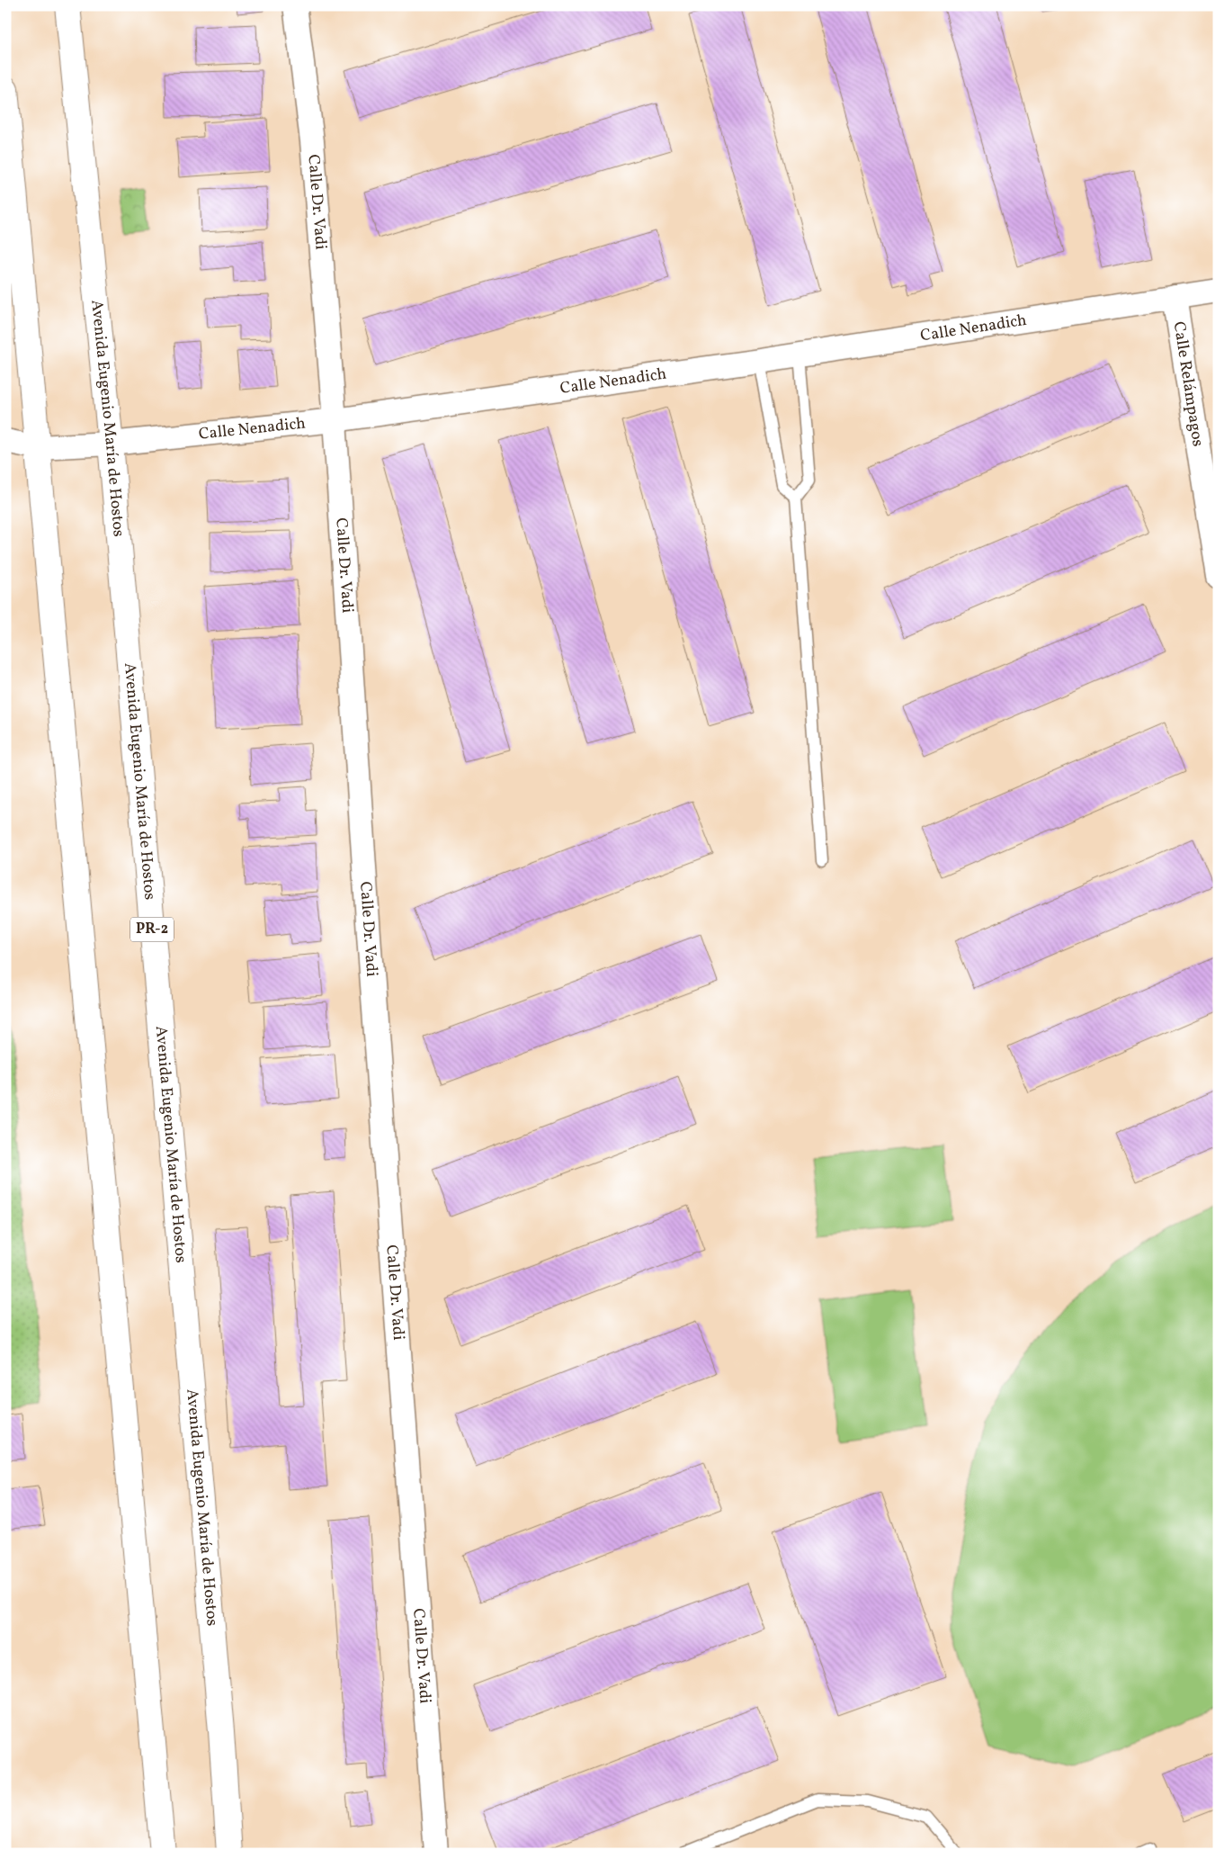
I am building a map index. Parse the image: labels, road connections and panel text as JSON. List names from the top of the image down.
{
  "streets": {
    "highway": ["Avenida Eugenio María de Hostos", "PR-2"],
    "street": ["Calle Dr. Vadi", "Calle Nenadich", "Calle Relámpagos"]
  },
  "crossings": [
    ["Calle Dr. Vadi", "Calle Nenadich"],
    ["Calle Nenadich", "Calle Relámpagos"],
    ["Calle Nenadich", "Avenida Eugenio María de Hostos"]
  ]
}
